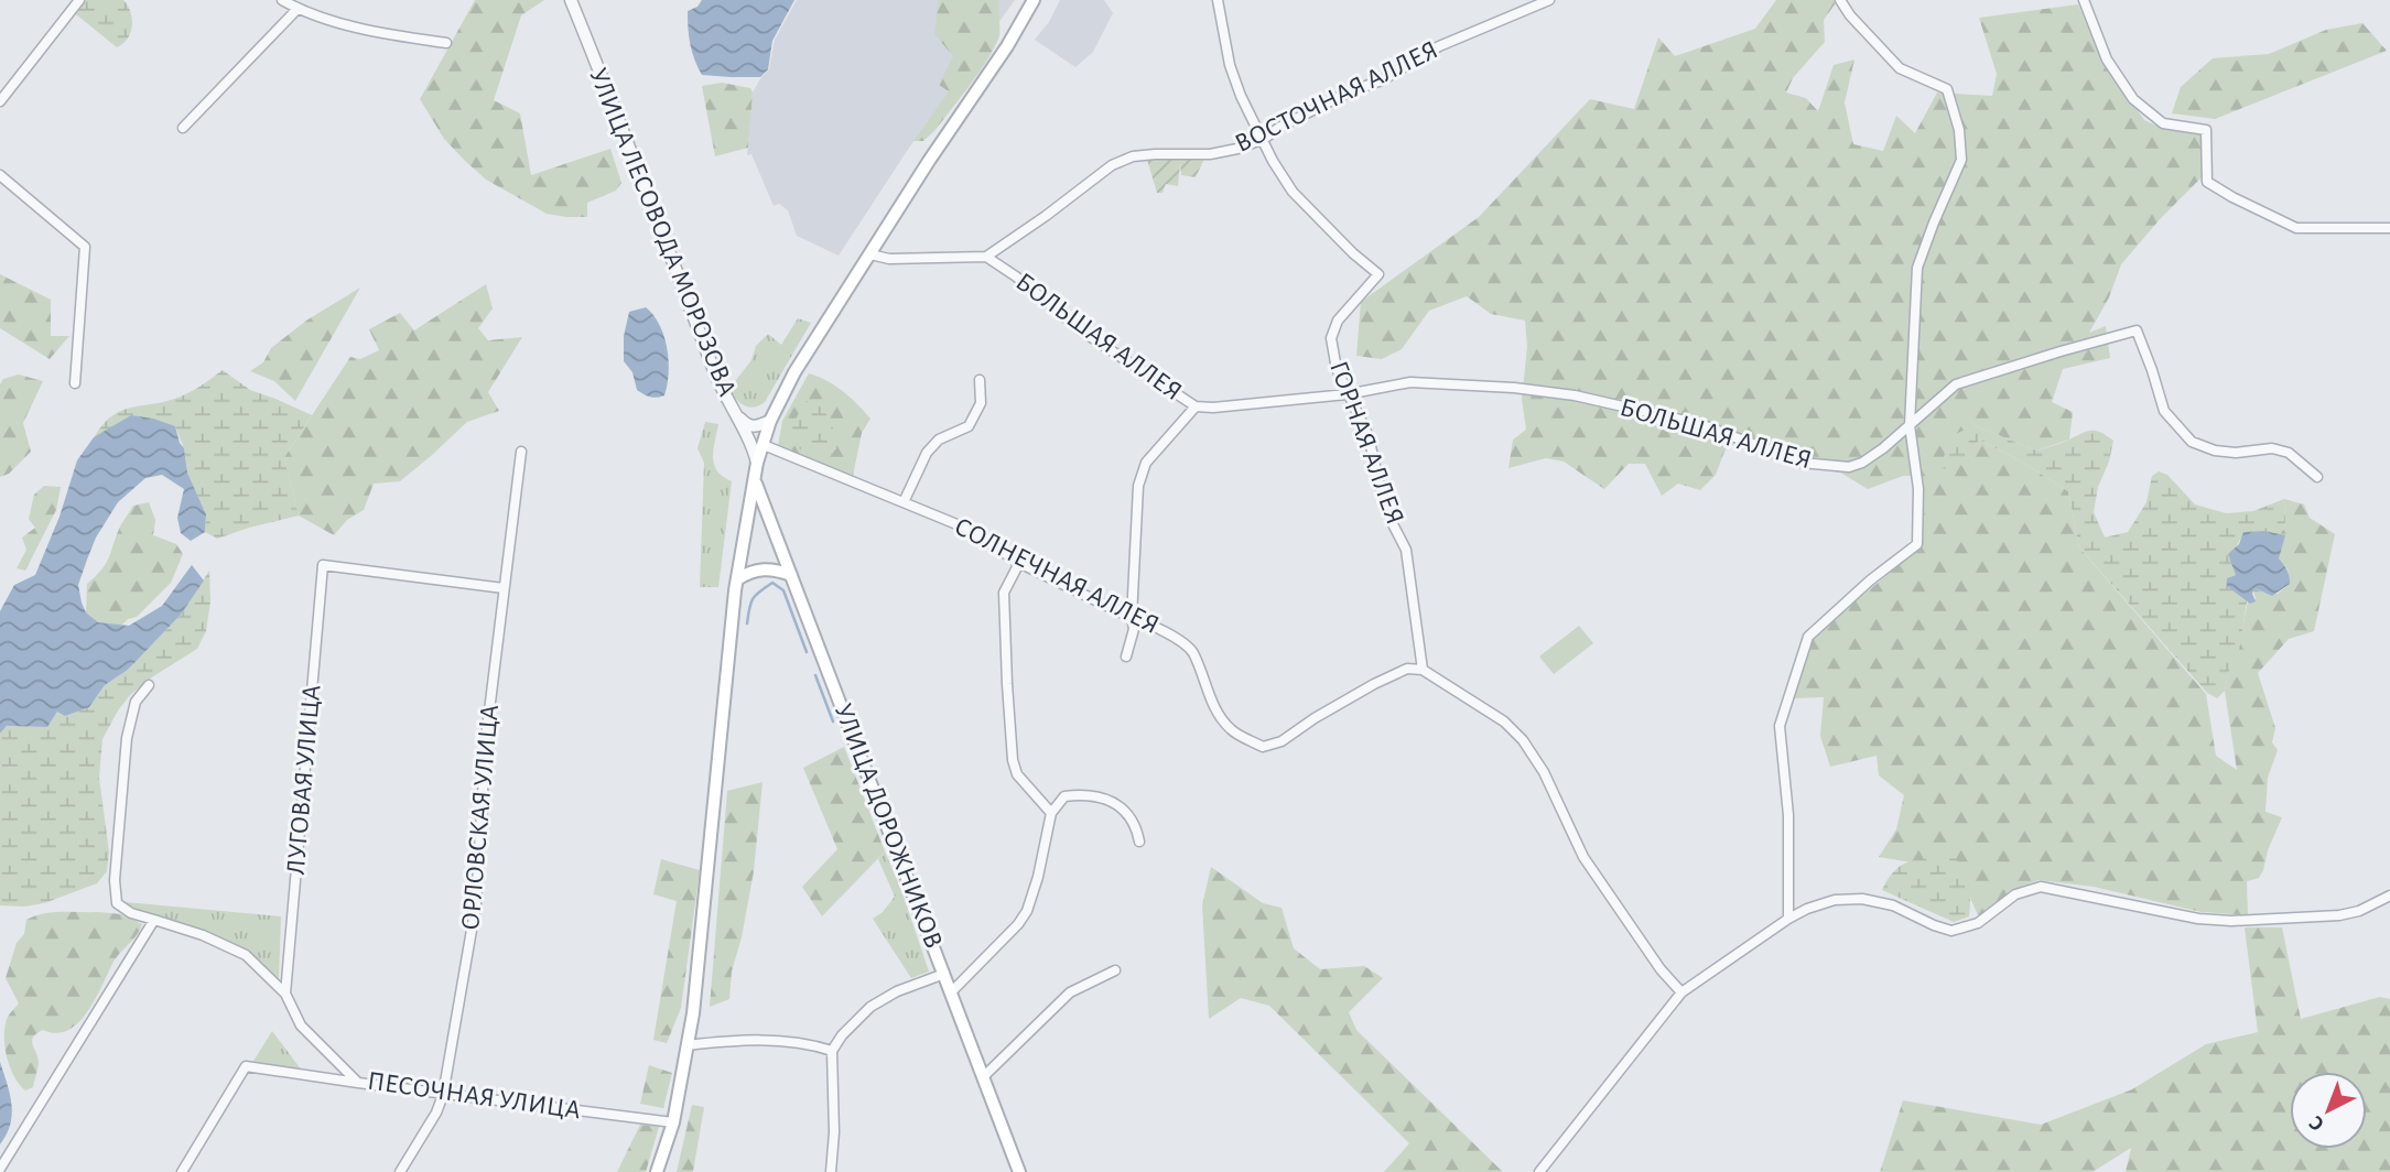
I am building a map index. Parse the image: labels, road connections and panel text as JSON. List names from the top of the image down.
{
  "streets": {
    "main road": ["УЛИЦА ДОРОЖНИКОВ"],
    "street": [
      "ВОСТОЧНАЯ АЛЛЕЯ",
      "УЛИЦА ЛЕСОВОДА МОРОЗОВА",
      "БОЛЬШАЯ АЛЛЕЯ",
      "ГОРНАЯ АЛЛЕЯ",
      "СОЛНЕЧНАЯ АЛЛЕЯ",
      "ЛУГОВАЯ УЛИЦА",
      "ОРЛОВСКАЯ УЛИЦА",
      "ПЕСОЧНАЯ УЛИЦА"
    ]
  },
  "crossings": [
    ["ВОСТОЧНАЯ АЛЛЕЯ", "БОЛЬШАЯ АЛЛЕЯ"],
    ["ВОСТОЧНАЯ АЛЛЕЯ", "ГОРНАЯ АЛЛЕЯ"],
    ["БОЛЬШАЯ АЛЛЕЯ", "ГОРНАЯ АЛЛЕЯ"],
    ["ГОРНАЯ АЛЛЕЯ", "СОЛНЕЧНАЯ АЛЛЕЯ"],
    ["ЛУГОВАЯ УЛИЦА", "ОРЛОВСКАЯ УЛИЦА"],
    ["ЛУГОВАЯ УЛИЦА", "ПЕСОЧНАЯ УЛИЦА"],
    ["ОРЛОВСКАЯ УЛИЦА", "ПЕСОЧНАЯ УЛИЦА"]
  ],
  "north": "bottom left"
}
